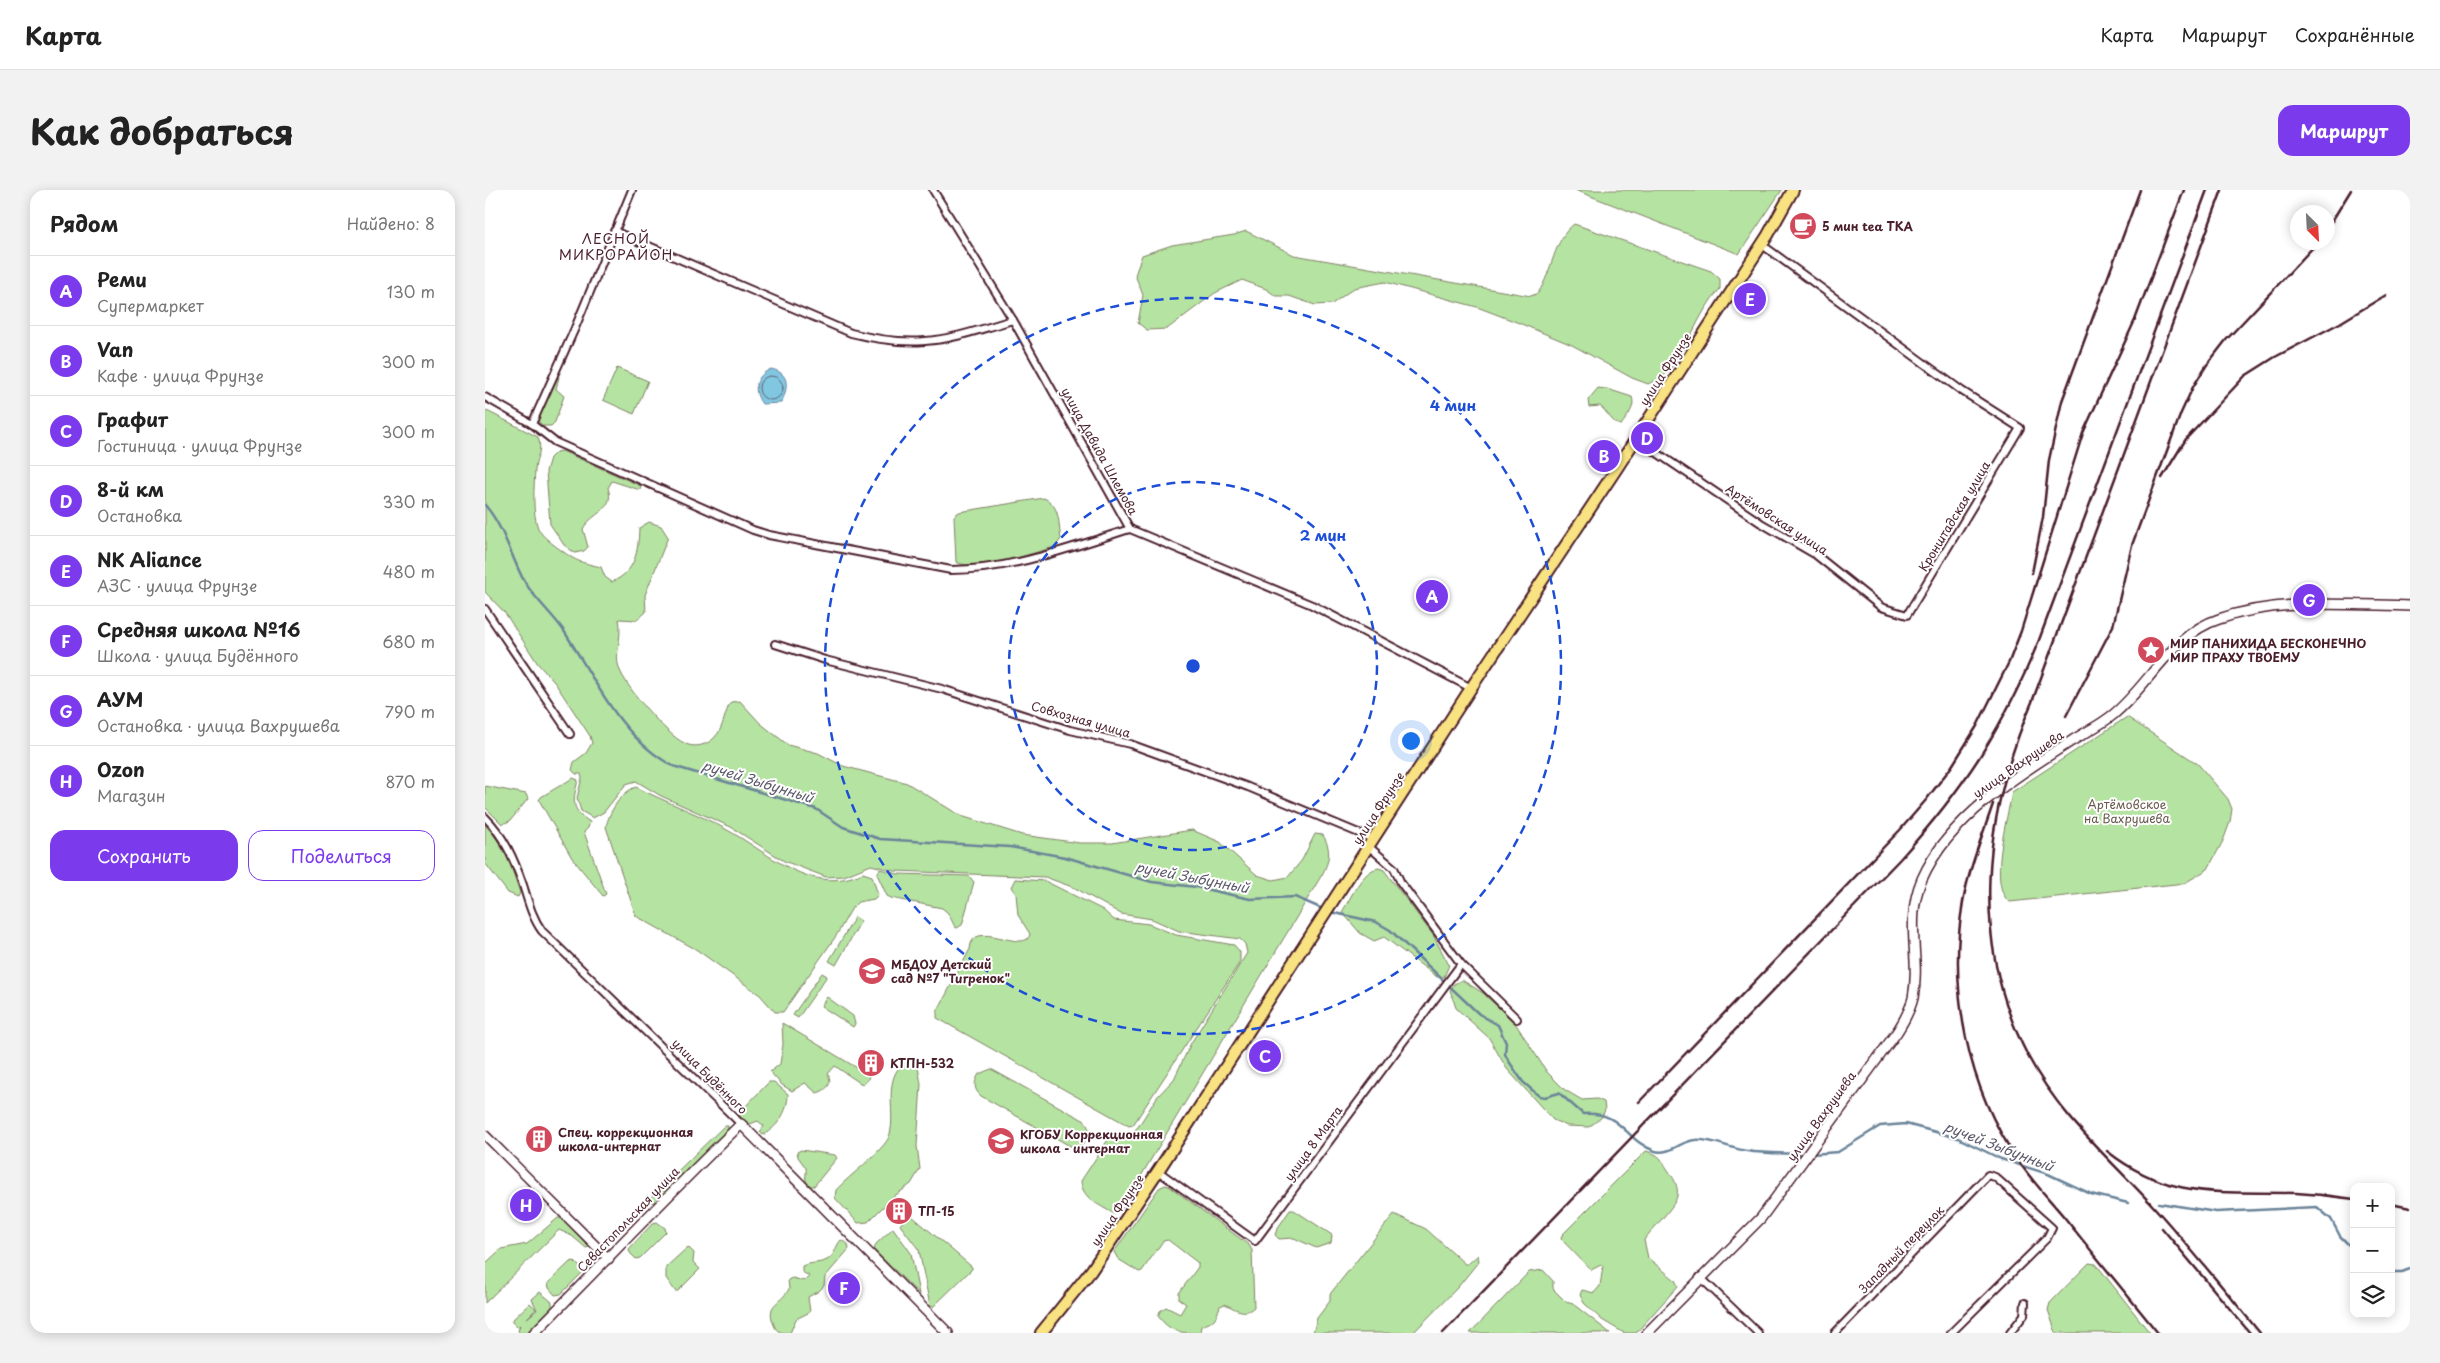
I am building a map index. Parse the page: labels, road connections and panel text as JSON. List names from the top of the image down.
{
  "streets": {
    "main road": [
      "улица Фрунзе",
      "улица Вахрушева",
      "улица Будённого",
      "Севастопольская улица"
    ],
    "street": [
      "улица Давида Шлемова",
      "Кронштадская улица",
      "Артёмовская улица",
      "Совхозная улица",
      "улица 8 Марта",
      "Западный переулок"
    ]
  },
  "crossings": [
    ["улица Фрунзе", "улица Давида Шлемова"],
    ["улица Фрунзе", "Кронштадская улица"],
    ["улица Фрунзе", "Артёмовская улица"],
    ["улица Фрунзе", "Совхозная улица"],
    ["улица Фрунзе", "улица 8 Марта"],
    ["Кронштадская улица", "Артёмовская улица"],
    ["улица Будённого", "Севастопольская улица"]
  ],
  "districts": ["ЛЕСНОЙ МИКРОРАЙОН"],
  "water": ["ручей Зыбунный"],
  "parks": ["Артёмовское на Вахрушева"],
  "places": {
    "cafe": ["5 мин tea TKA"],
    "place": ["МИР ПАНИХИДА БЕСКОНЕЧНО МИР ПРАХУ ТВОЕМУ"],
    "school or university": ["МБДОУ Детский сад №7 \"Тигренок\"", "КГОБУ Коррекционная школа - интернат"],
    "building": ["КТПН-532", "Спец. коррекционная школа-интернат", "ТП-15"]
  },
  "north": "bottom right",
  "page": {
    "header": "Карта",
    "nav": ["Карта", "Маршрут", "Сохранённые"],
    "title": "Как добраться",
    "buttons": [
      "Маршрут",
      ["Сохранить", "Поделиться"]
    ],
    "heading": ["Рядом", "Найдено: 8"],
    "list": [
      {
        "mark": "A",
        "name": "Реми",
        "note": "Супермаркет",
        "value": "130 m"
      },
      {
        "mark": "B",
        "name": "Van",
        "note": "Кафе · улица Фрунзе",
        "value": "300 m"
      },
      {
        "mark": "C",
        "name": "Графит",
        "note": "Гостиница · улица Фрунзе",
        "value": "300 m"
      },
      {
        "mark": "D",
        "name": "8-й км",
        "note": "Остановка",
        "value": "330 m"
      },
      {
        "mark": "E",
        "name": "NK Aliance",
        "note": "АЗС · улица Фрунзе",
        "value": "480 m"
      },
      {
        "mark": "F",
        "name": "Средняя школа №16",
        "note": "Школа · улица Будённого",
        "value": "680 m"
      },
      {
        "mark": "G",
        "name": "АУМ",
        "note": "Остановка · улица Вахрушева",
        "value": "790 m"
      },
      {
        "mark": "H",
        "name": "Ozon",
        "note": "Магазин",
        "value": "870 m"
      }
    ],
    "pins": [
      "E",
      "D",
      "B",
      "A",
      "G",
      "C",
      "H",
      "F"
    ],
    "map_buttons": ["+", "−"]
  },
  "rings": ["4 мин", "2 мин"]
}
